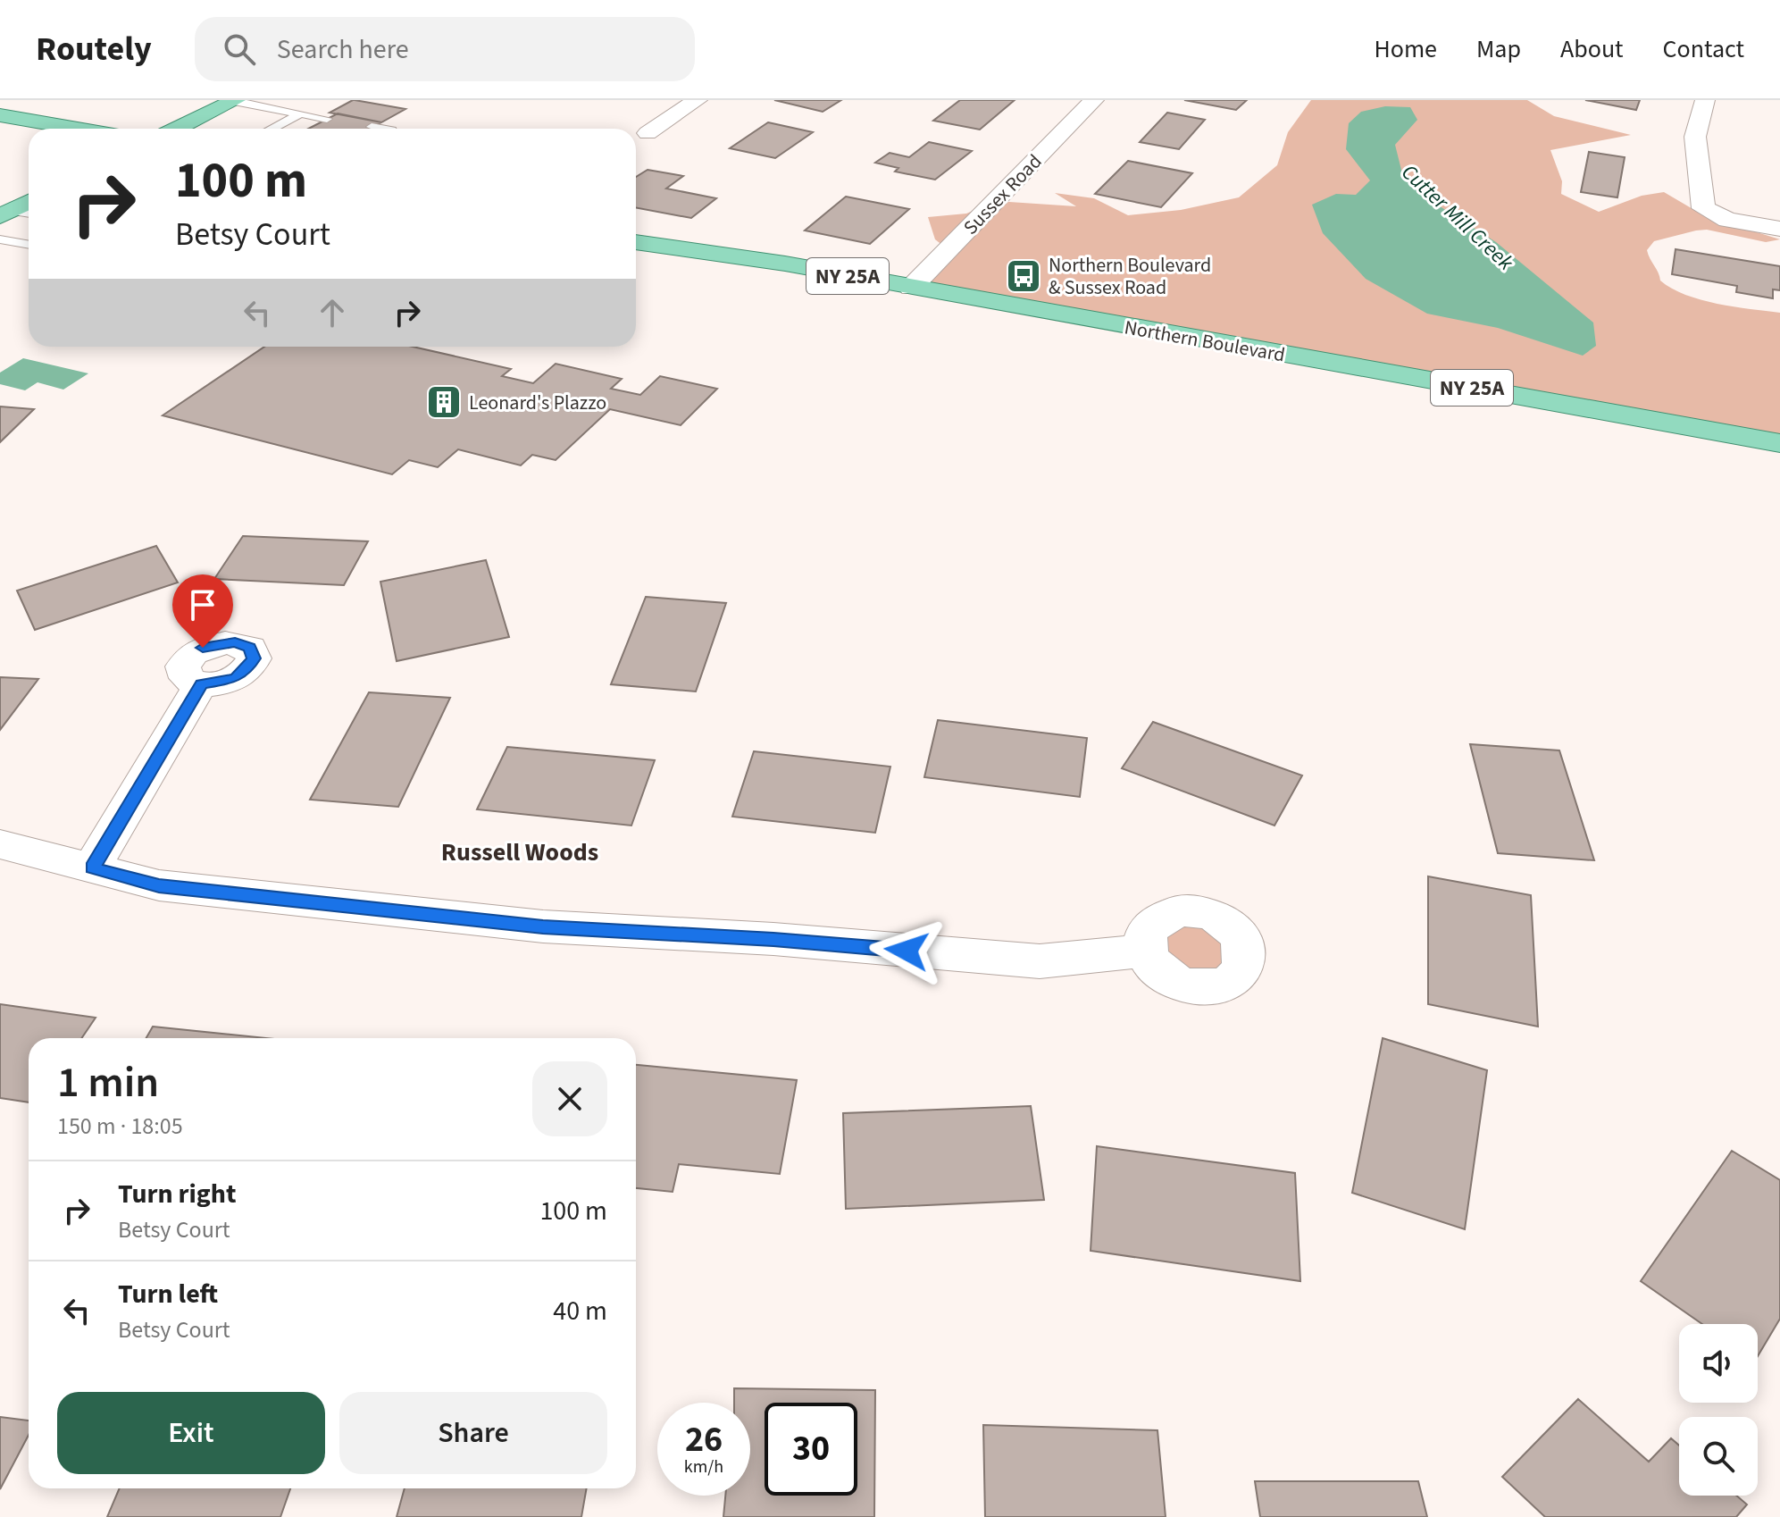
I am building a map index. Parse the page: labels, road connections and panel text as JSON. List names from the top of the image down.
{
  "streets": {
    "main road": ["NY 25A", "Northern Boulevard"],
    "street": ["Sussex Road"]
  },
  "crossings": [
    ["Sussex Road", "Northern Boulevard"]
  ],
  "districts": ["Russell Woods"],
  "water": ["Cutter Mill Creek"],
  "places": {
    "bus stop": ["Northern Boulevard & Sussex Road"],
    "building": ["Leonard's Plazzo"]
  },
  "page": {
    "header": "Routely",
    "search": "Search here",
    "nav": [
      "Home",
      "Map",
      "About",
      "Contact"
    ],
    "turn": ["100 m", "Betsy Court"],
    "heading": ["1 min", "150 m · 18:05"],
    "list": [
      {
        "name": "Turn right",
        "note": "Betsy Court",
        "value": "100 m"
      },
      {
        "name": "Turn left",
        "note": "Betsy Court",
        "value": "40 m"
      }
    ],
    "buttons": ["Exit", "Share"],
    "speed": "26 km/h",
    "limit": "30"
  }
}
